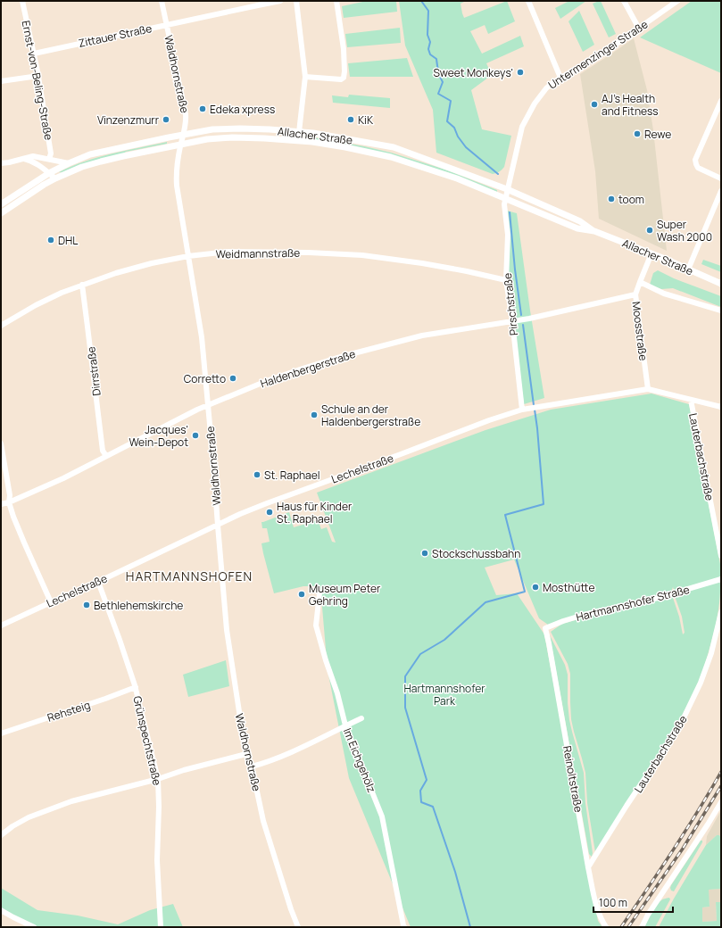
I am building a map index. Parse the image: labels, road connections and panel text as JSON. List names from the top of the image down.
{
  "streets": {
    "main road": ["Allacher Straße"],
    "street": [
      "Zittauer Straße",
      "Untermenzinger Straße",
      "Waldhornstraße",
      "Ernst-von-Beling-Straße",
      "Weidmannstraße",
      "Pirschstraße",
      "Moosstraße",
      "Haldenbergerstraße",
      "Dirrstraße",
      "Lauterbachstraße",
      "Lechelstraße",
      "Hartmannshofer Straße",
      "Rehsteig",
      "Grünspechtstraße",
      "Im Eichgehölz",
      "Reinoltstraße"
    ]
  },
  "crossings": [
    ["Zittauer Straße", "Waldhornstraße"],
    ["Zittauer Straße", "Ernst-von-Beling-Straße"],
    ["Untermenzinger Straße", "Allacher Straße"],
    ["Untermenzinger Straße", "Pirschstraße"],
    ["Waldhornstraße", "Allacher Straße"],
    ["Waldhornstraße", "Weidmannstraße"],
    ["Waldhornstraße", "Haldenbergerstraße"],
    ["Waldhornstraße", "Lechelstraße"],
    ["Allacher Straße", "Pirschstraße"],
    ["Allacher Straße", "Moosstraße"],
    ["Weidmannstraße", "Pirschstraße"],
    ["Weidmannstraße", "Dirrstraße"],
    ["Pirschstraße", "Haldenbergerstraße"],
    ["Pirschstraße", "Lechelstraße"],
    ["Moosstraße", "Haldenbergerstraße"],
    ["Moosstraße", "Lechelstraße"],
    ["Haldenbergerstraße", "Dirrstraße"],
    ["Lauterbachstraße", "Lechelstraße"],
    ["Lauterbachstraße", "Reinoltstraße"],
    ["Lechelstraße", "Grünspechtstraße"],
    ["Hartmannshofer Straße", "Reinoltstraße"],
    ["Rehsteig", "Grünspechtstraße"]
  ],
  "districts": ["HARTMANNSHOFEN"],
  "parks": ["Hartmannshofer Park"],
  "places": [
    "Sweet Monkeys'",
    "AJ's Health and Fitness",
    "Edeka xpress",
    "Vinzenzmurr",
    "KiK",
    "Rewe",
    "toom",
    "Super Wash 2000",
    "DHL",
    "Corretto",
    "Schule an der Haldenbergerstraße",
    "Jacques' Wein-Depot",
    "St. Raphael",
    "Haus für Kinder St. Raphael",
    "Stockschussbahn",
    "Mosthütte",
    "Museum Peter Gehring",
    "Bethlehemskirche"
  ],
  "scale_bar": "100 m"
}
